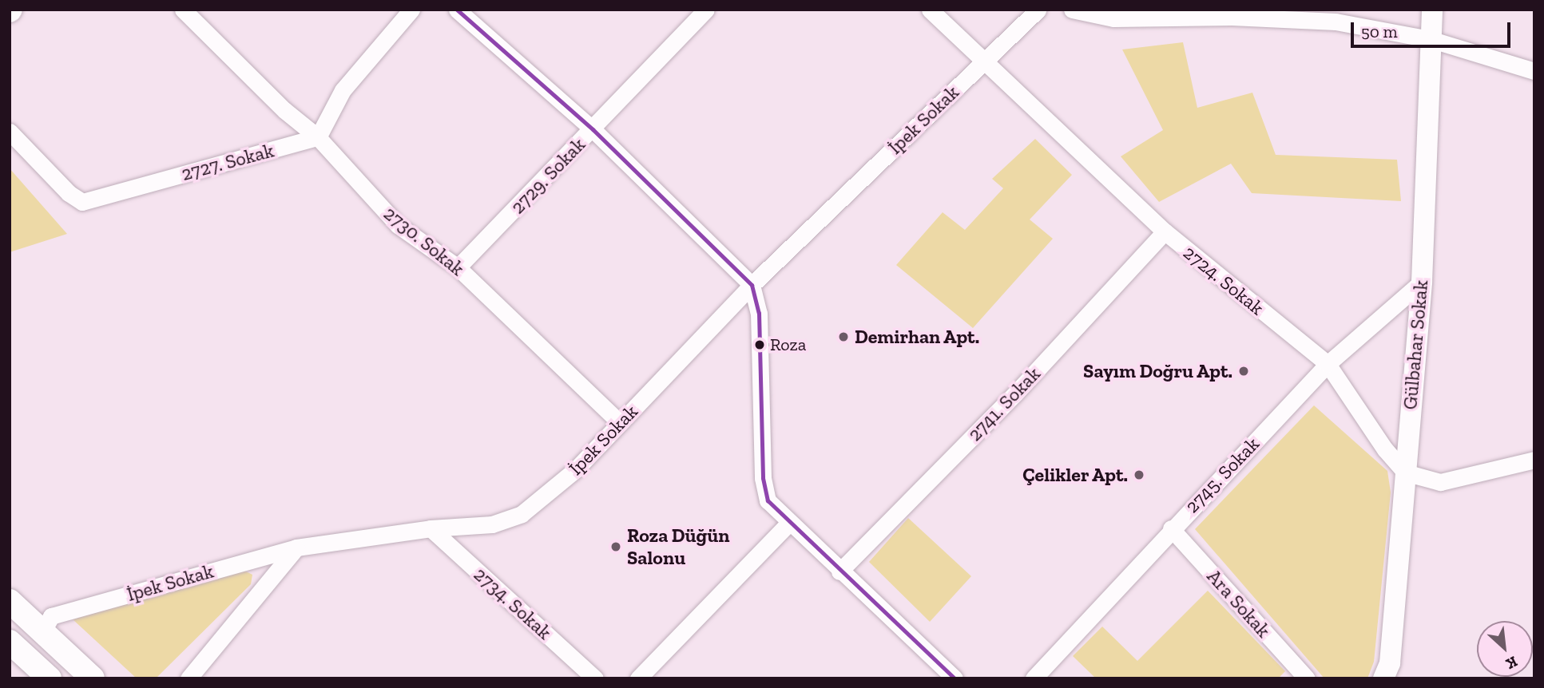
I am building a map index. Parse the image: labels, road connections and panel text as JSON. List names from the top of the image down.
{
  "streets": {
    "street": [
      "İpek Sokak",
      "2727. Sokak",
      "2729. Sokak",
      "2730. Sokak",
      "2724. Sokak",
      "Gülbahar Sokak",
      "2741. Sokak",
      "2745. Sokak",
      "2734. Sokak",
      "Ara Sokak"
    ]
  },
  "crossings": [
    ["İpek Sokak", "2730. Sokak"],
    ["İpek Sokak", "2724. Sokak"],
    ["İpek Sokak", "2734. Sokak"],
    ["2727. Sokak", "2730. Sokak"],
    ["2729. Sokak", "2730. Sokak"],
    ["2724. Sokak", "Gülbahar Sokak"],
    ["2724. Sokak", "2741. Sokak"],
    ["2724. Sokak", "2745. Sokak"],
    ["Gülbahar Sokak", "2745. Sokak"],
    ["2745. Sokak", "Ara Sokak"]
  ],
  "places": [
    "Demirhan Apt.",
    "Roza",
    "Sayım Doğru Apt.",
    "Çelikler Apt.",
    "Roza Düğün Salonu"
  ],
  "scale_bar": "50 m",
  "north": "bottom right"
}
